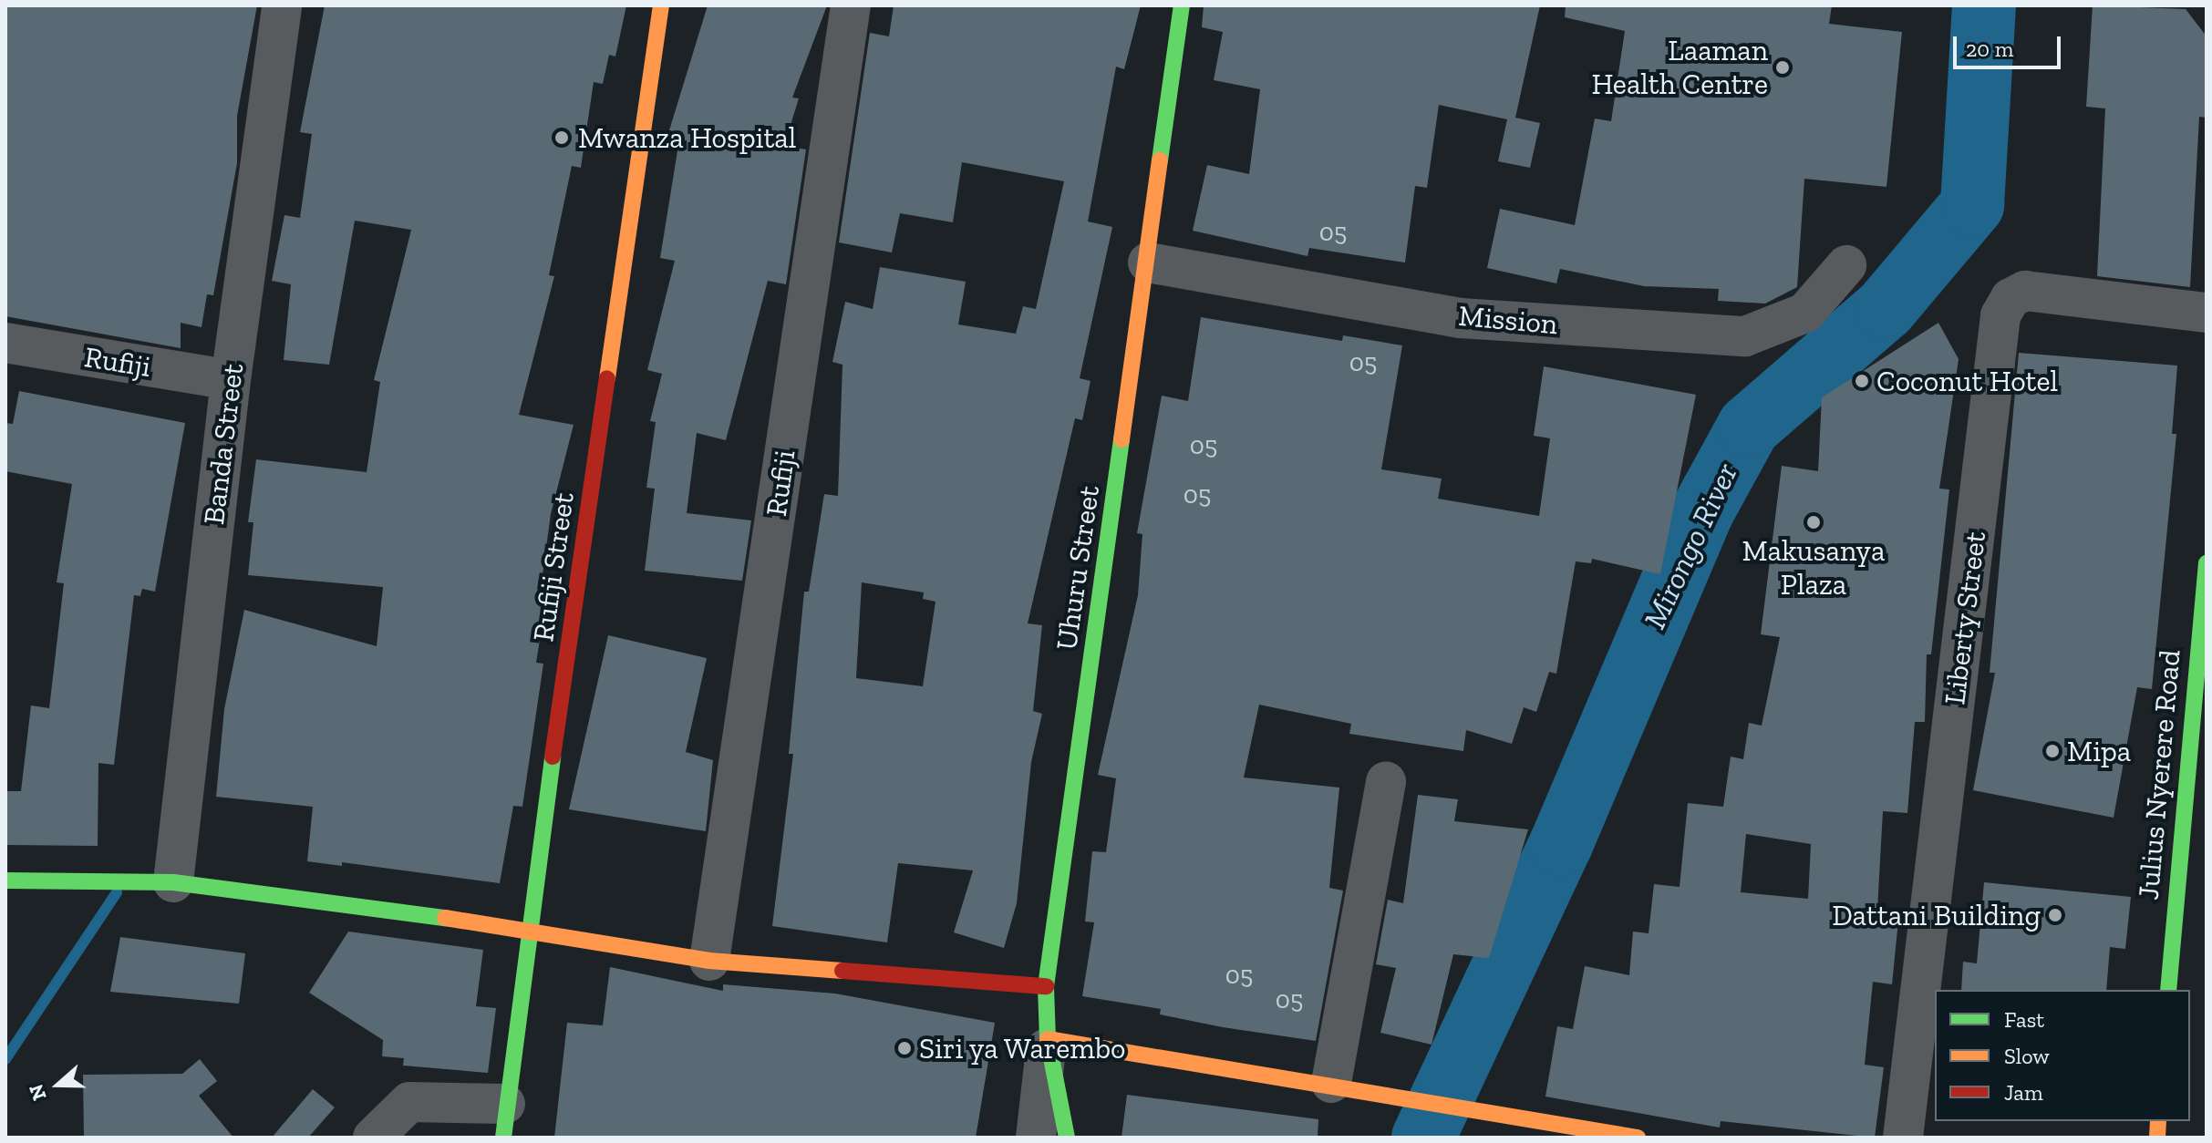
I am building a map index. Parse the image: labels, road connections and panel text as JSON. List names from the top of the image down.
{
  "streets": {
    "main road": ["Rufiji Street", "Uhuru Street", "Julius Nyerere Road"],
    "street": [
      "Mission",
      "Rufiji",
      "Banda Street",
      "Liberty Street"
    ]
  },
  "crossings": [
    ["Mission", "Uhuru Street"],
    ["Rufiji", "Banda Street"]
  ],
  "water": ["Mirongo River"],
  "places": [
    "Laaman Health Centre",
    "Mwanza Hospital",
    "Coconut Hotel",
    "Makusanya Plaza",
    "Mipa",
    "Dattani Building",
    "Siri ya Warembo"
  ],
  "house_numbers": [
    "05",
    "05",
    "05",
    "05",
    "05",
    "05"
  ],
  "legend": ["Fast", "Slow", "Jam"],
  "scale_bar": "20 m",
  "north": "left"
}
